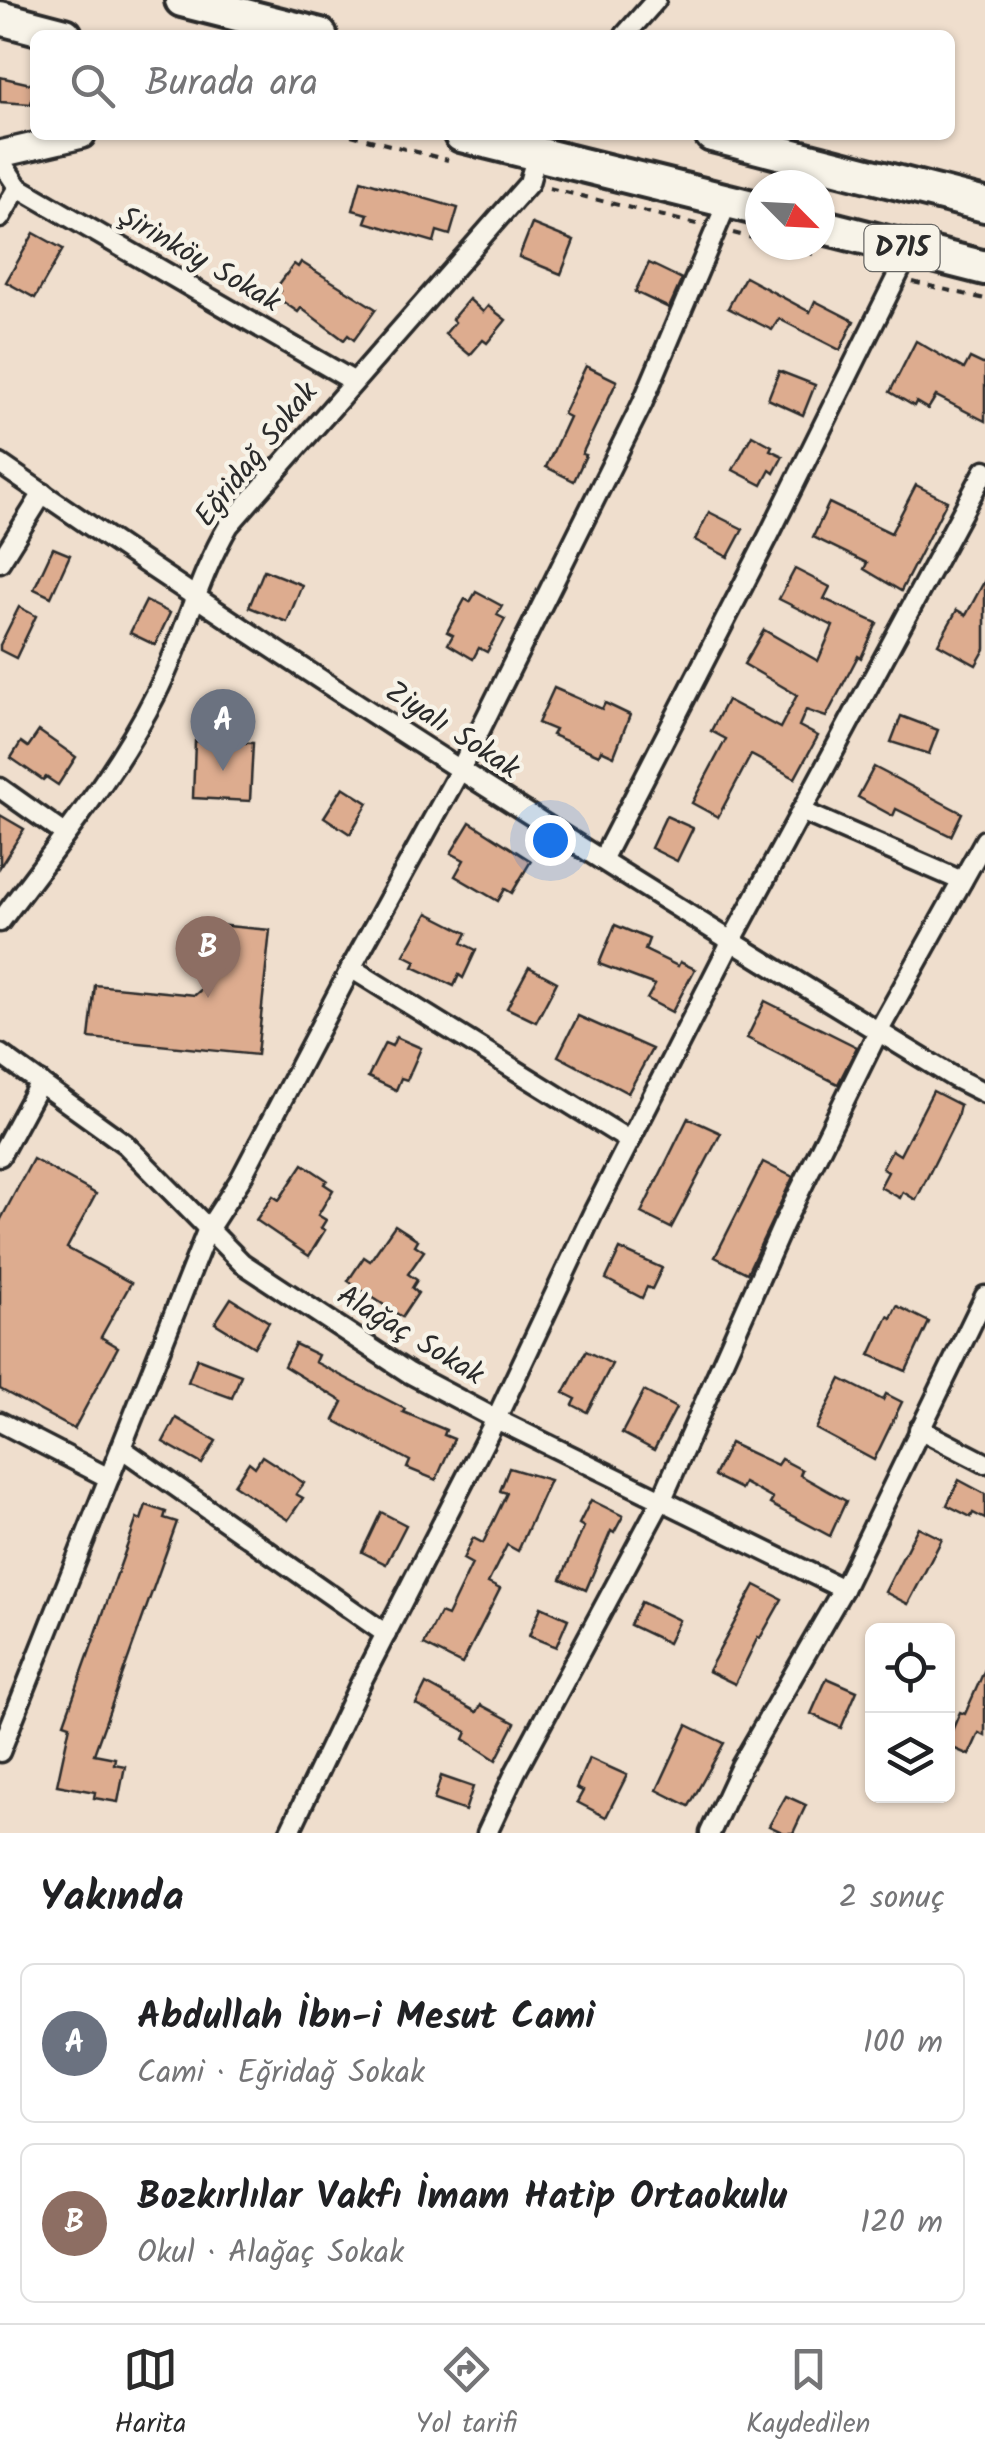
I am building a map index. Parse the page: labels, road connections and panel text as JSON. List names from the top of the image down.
{
  "streets": {
    "highway": ["D715"],
    "street": [
      "Şirinköy Sokak",
      "Eğridağ Sokak",
      "Ziyalı Sokak",
      "Alağaç Sokak"
    ]
  },
  "crossings": [
    ["Şirinköy Sokak", "Eğridağ Sokak"],
    ["Eğridağ Sokak", "Ziyalı Sokak"]
  ],
  "north": "bottom right",
  "page": {
    "search": "Burada ara",
    "pins": ["A", "B"],
    "heading": ["Yakında", "2 sonuç"],
    "list": [
      {
        "mark": "A",
        "name": "Abdullah İbn-i Mesut Cami",
        "note": "Cami · Eğridağ Sokak",
        "value": "100 m"
      },
      {
        "mark": "B",
        "name": "Bozkırlılar Vakfı İmam Hatip Ortaokulu",
        "note": "Okul · Alağaç Sokak",
        "value": "120 m"
      }
    ],
    "nav": ["Harita", "Yol tarifi", "Kaydedilen"]
  }
}
